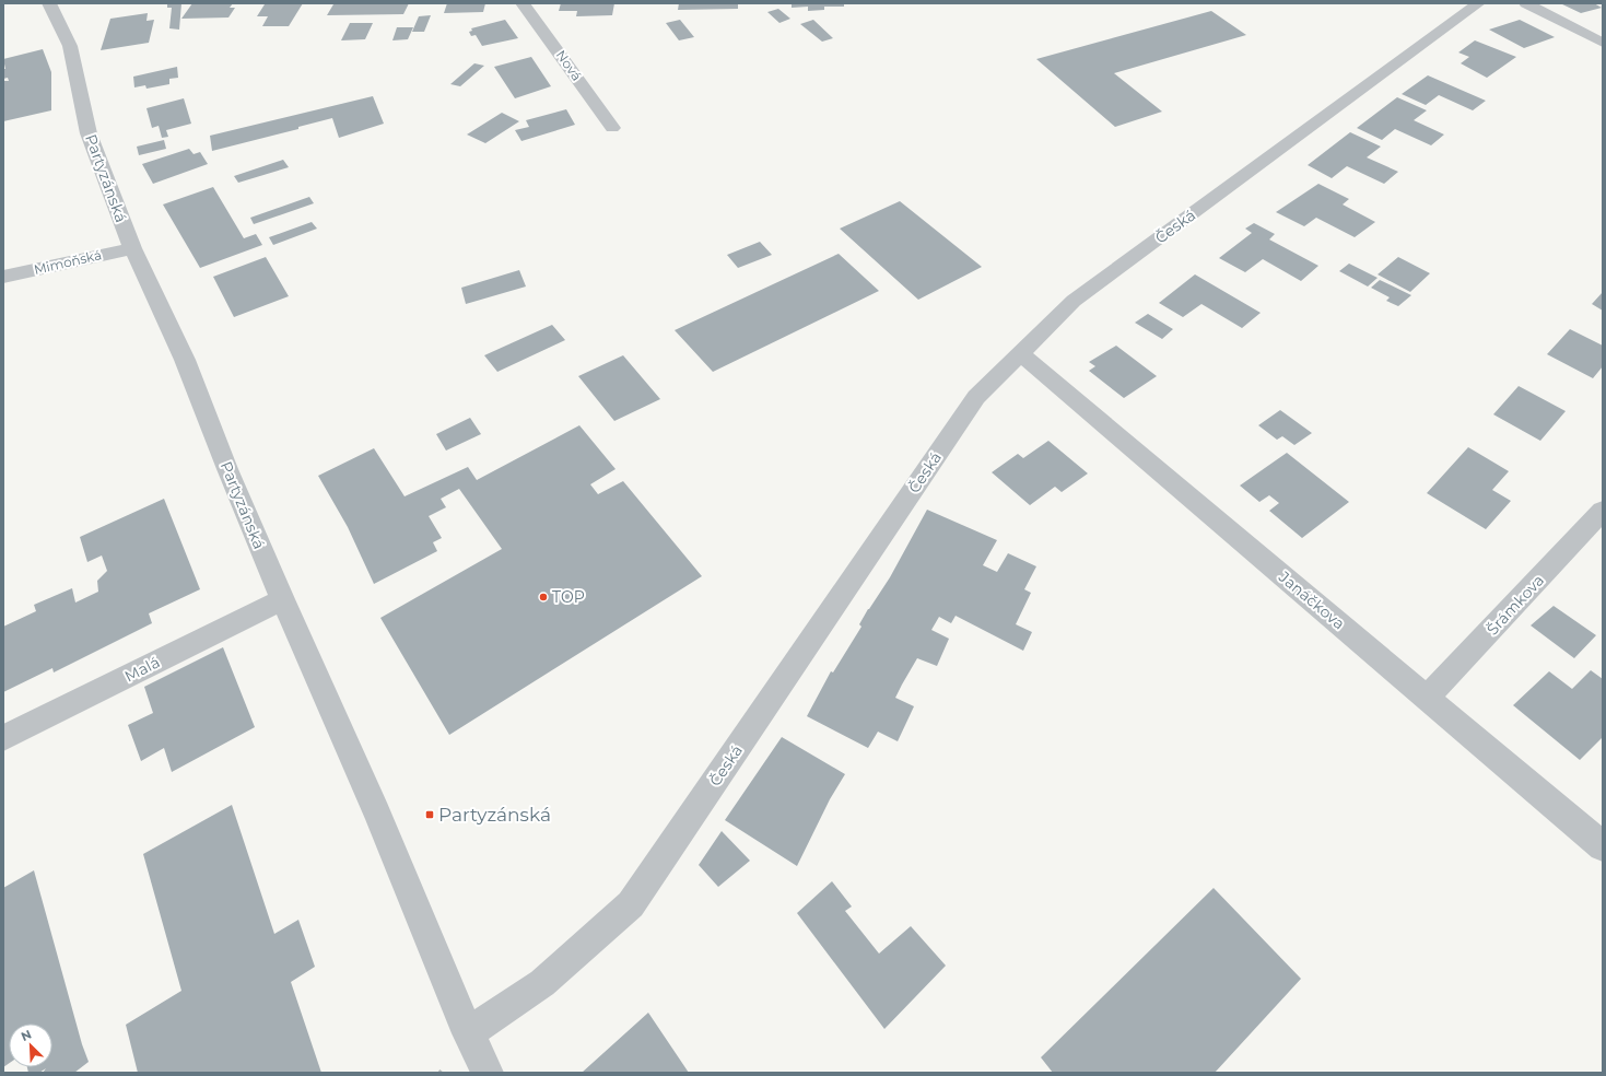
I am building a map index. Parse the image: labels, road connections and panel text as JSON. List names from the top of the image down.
{
  "streets": {
    "street": [
      "Nová",
      "Partyzánská",
      "Česká",
      "Mimoňská",
      "Janáčkova",
      "Šrámkova",
      "Malá"
    ]
  },
  "crossings": [
    ["Partyzánská", "Česká"],
    ["Partyzánská", "Mimoňská"],
    ["Partyzánská", "Malá"],
    ["Česká", "Janáčkova"],
    ["Janáčkova", "Šrámkova"]
  ],
  "places": {
    "other": ["TOP"],
    "transit": ["Partyzánská"]
  },
  "north": "top left"
}
